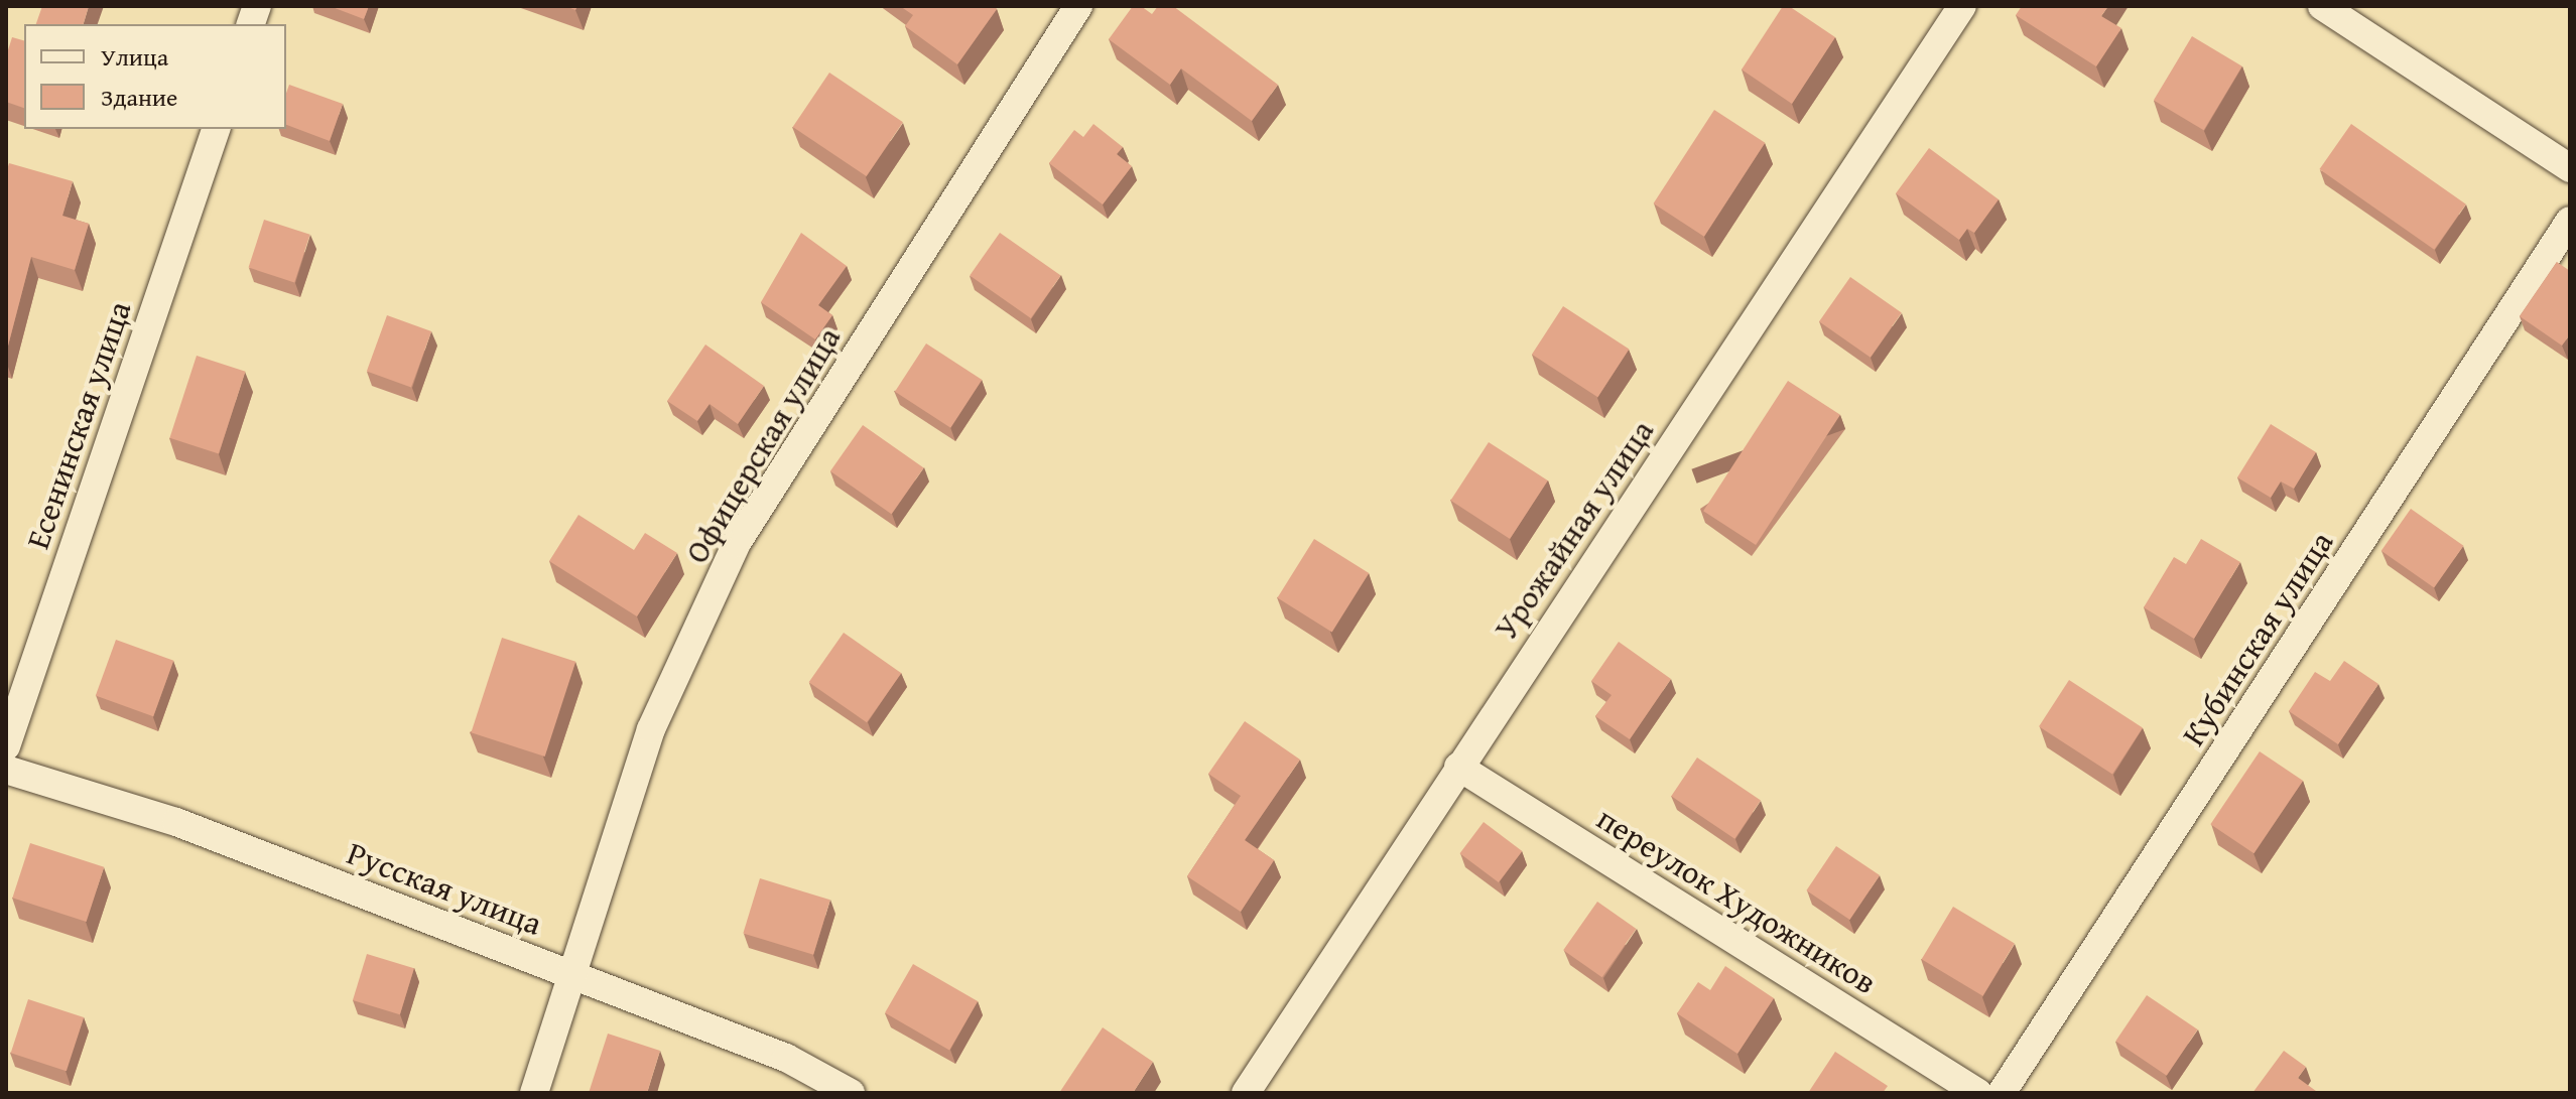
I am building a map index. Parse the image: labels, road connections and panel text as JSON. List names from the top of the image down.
{
  "streets": {
    "street": [
      "Есенинская улица",
      "Офицерская улица",
      "Урожайная улица",
      "Кубинская улица",
      "Русская улица",
      "переулок Художников"
    ]
  },
  "crossings": [
    ["Офицерская улица", "Русская улица"],
    ["Урожайная улица", "переулок Художников"]
  ],
  "legend": ["Улица", "Здание"]
}
